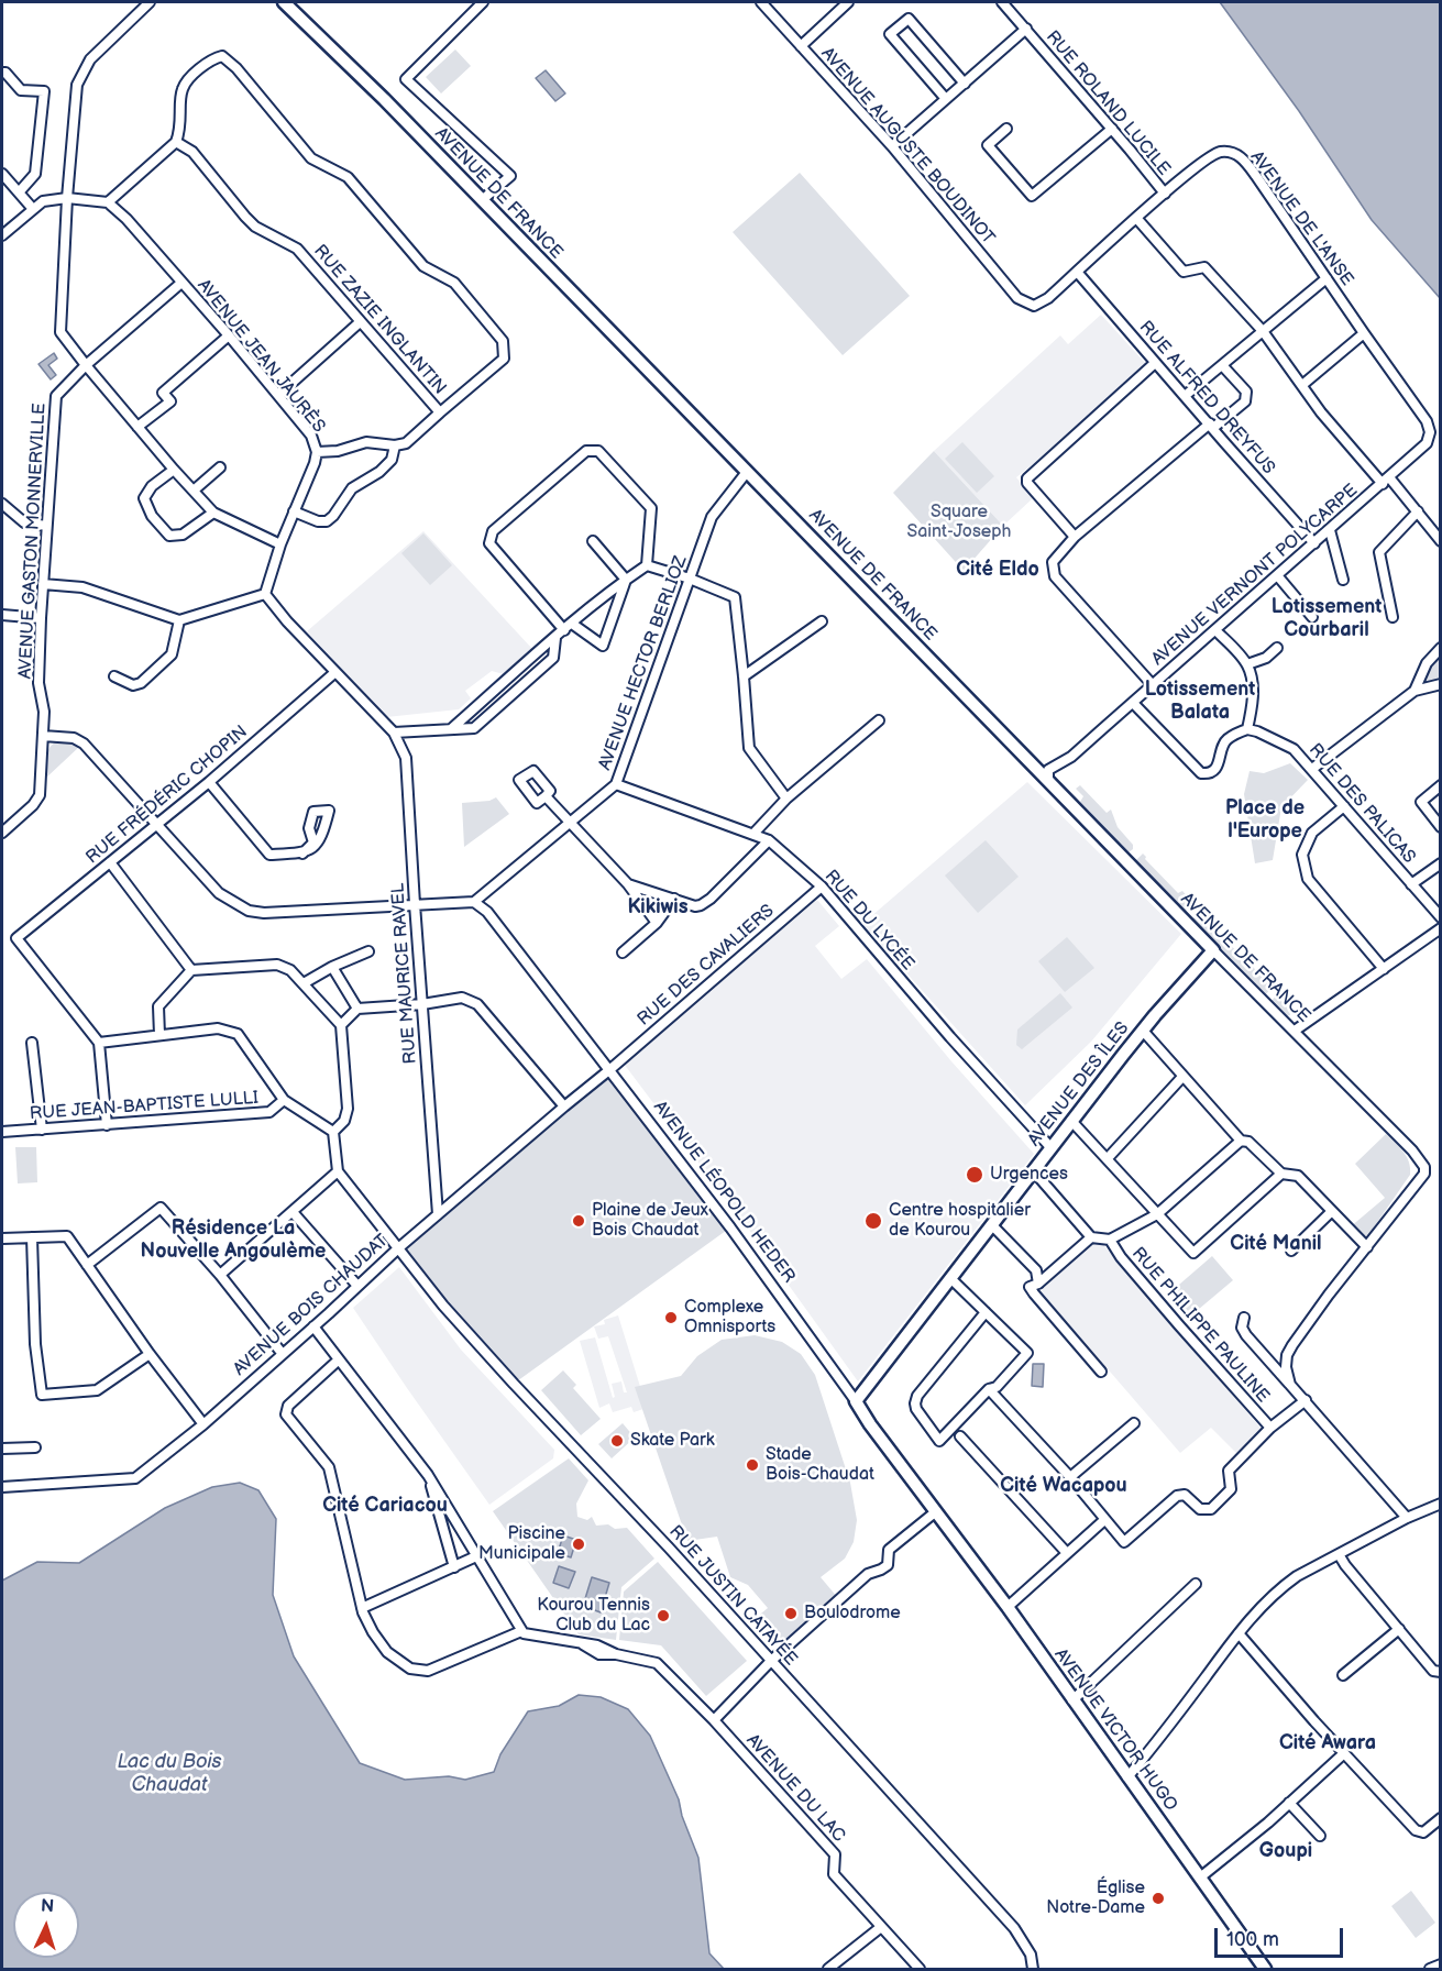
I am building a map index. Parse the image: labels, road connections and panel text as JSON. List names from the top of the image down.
{
  "streets": {
    "main road": [
      "AVENUE DE FRANCE",
      "AVENUE DES ÎLES",
      "AVENUE LÉOPOLD HEDER",
      "AVENUE VICTOR HUGO"
    ],
    "street": [
      "RUE ROLAND LUCILE",
      "AVENUE AUGUSTE BOUDINOT",
      "AVENUE DE L'ANSE",
      "RUE ZAZIE INGLANTIN",
      "AVENUE JEAN JAURÈS",
      "RUE ALFRED DREYFUS",
      "AVENUE GASTON MONNERVILLE",
      "AVENUE VERNONT POLYCARPE",
      "AVENUE HECTOR BERLIOZ",
      "RUE FRÉDÉRIC CHOPIN",
      "RUE DES PALICAS",
      "RUE DU LYCÉE",
      "RUE DES CAVALIERS",
      "RUE MAURICE RAVEL",
      "RUE JEAN-BAPTISTE LULLI",
      "AVENUE BOIS CHAUDAT",
      "RUE PHILIPPE PAULINE",
      "RUE JUSTIN CATAYÉE",
      "AVENUE DU LAC"
    ]
  },
  "crossings": [
    ["RUE ROLAND LUCILE", "AVENUE DE L'ANSE"],
    ["AVENUE AUGUSTE BOUDINOT", "AVENUE DE L'ANSE"],
    ["AVENUE DE FRANCE", "AVENUE VERNONT POLYCARPE"],
    ["AVENUE DE FRANCE", "AVENUE HECTOR BERLIOZ"],
    ["AVENUE DE FRANCE", "AVENUE DES ÎLES"],
    ["AVENUE DE L'ANSE", "RUE ALFRED DREYFUS"],
    ["AVENUE DE L'ANSE", "AVENUE VERNONT POLYCARPE"],
    ["AVENUE JEAN JAURÈS", "AVENUE GASTON MONNERVILLE"],
    ["RUE ALFRED DREYFUS", "AVENUE VERNONT POLYCARPE"],
    ["AVENUE HECTOR BERLIOZ", "RUE DU LYCÉE"],
    ["AVENUE HECTOR BERLIOZ", "AVENUE LÉOPOLD HEDER"],
    ["RUE DU LYCÉE", "RUE DES CAVALIERS"],
    ["RUE DU LYCÉE", "AVENUE DES ÎLES"],
    ["RUE DES CAVALIERS", "AVENUE LÉOPOLD HEDER"],
    ["RUE DES CAVALIERS", "AVENUE BOIS CHAUDAT"],
    ["RUE MAURICE RAVEL", "AVENUE BOIS CHAUDAT"],
    ["AVENUE DES ÎLES", "AVENUE LÉOPOLD HEDER"],
    ["AVENUE LÉOPOLD HEDER", "AVENUE BOIS CHAUDAT"],
    ["AVENUE LÉOPOLD HEDER", "AVENUE VICTOR HUGO"],
    ["AVENUE BOIS CHAUDAT", "RUE JUSTIN CATAYÉE"]
  ],
  "districts": [
    "Cité Eldo",
    "Lotissement Courbaril",
    "Lotissement Balata",
    "Place de l'Europe",
    "Kikiwis",
    "Résidence La Nouvelle Angoulème",
    "Cité Manil",
    "Cité Wacapou",
    "Cité Cariacou",
    "Cité Awara",
    "Goupi"
  ],
  "water": ["Lac du Bois Chaudat"],
  "parks": ["Square Saint-Joseph"],
  "places": [
    "Urgences",
    "Plaine de Jeux Bois Chaudat",
    "Centre hospitalier de Kourou",
    "Complexe Omnisports",
    "Skate Park",
    "Stade Bois-Chaudat",
    "Piscine Municipale",
    "Boulodrome",
    "Kourou Tennis Club du Lac",
    "Église Notre-Dame"
  ],
  "scale_bar": "100 m",
  "north": "top"
}
